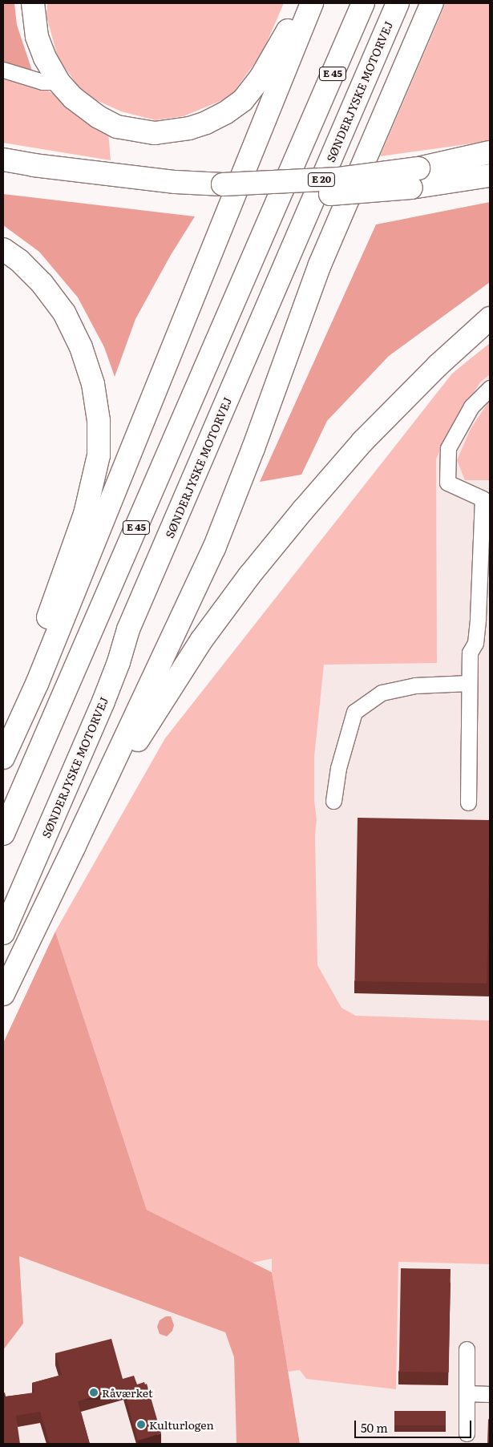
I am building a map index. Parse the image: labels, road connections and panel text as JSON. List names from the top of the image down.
{
  "streets": {
    "highway": ["E 45", "SØNDERJYSKE MOTORVEJ"]
  },
  "places": ["Råværket", "Kulturlogen"],
  "scale_bar": "50 m"
}
